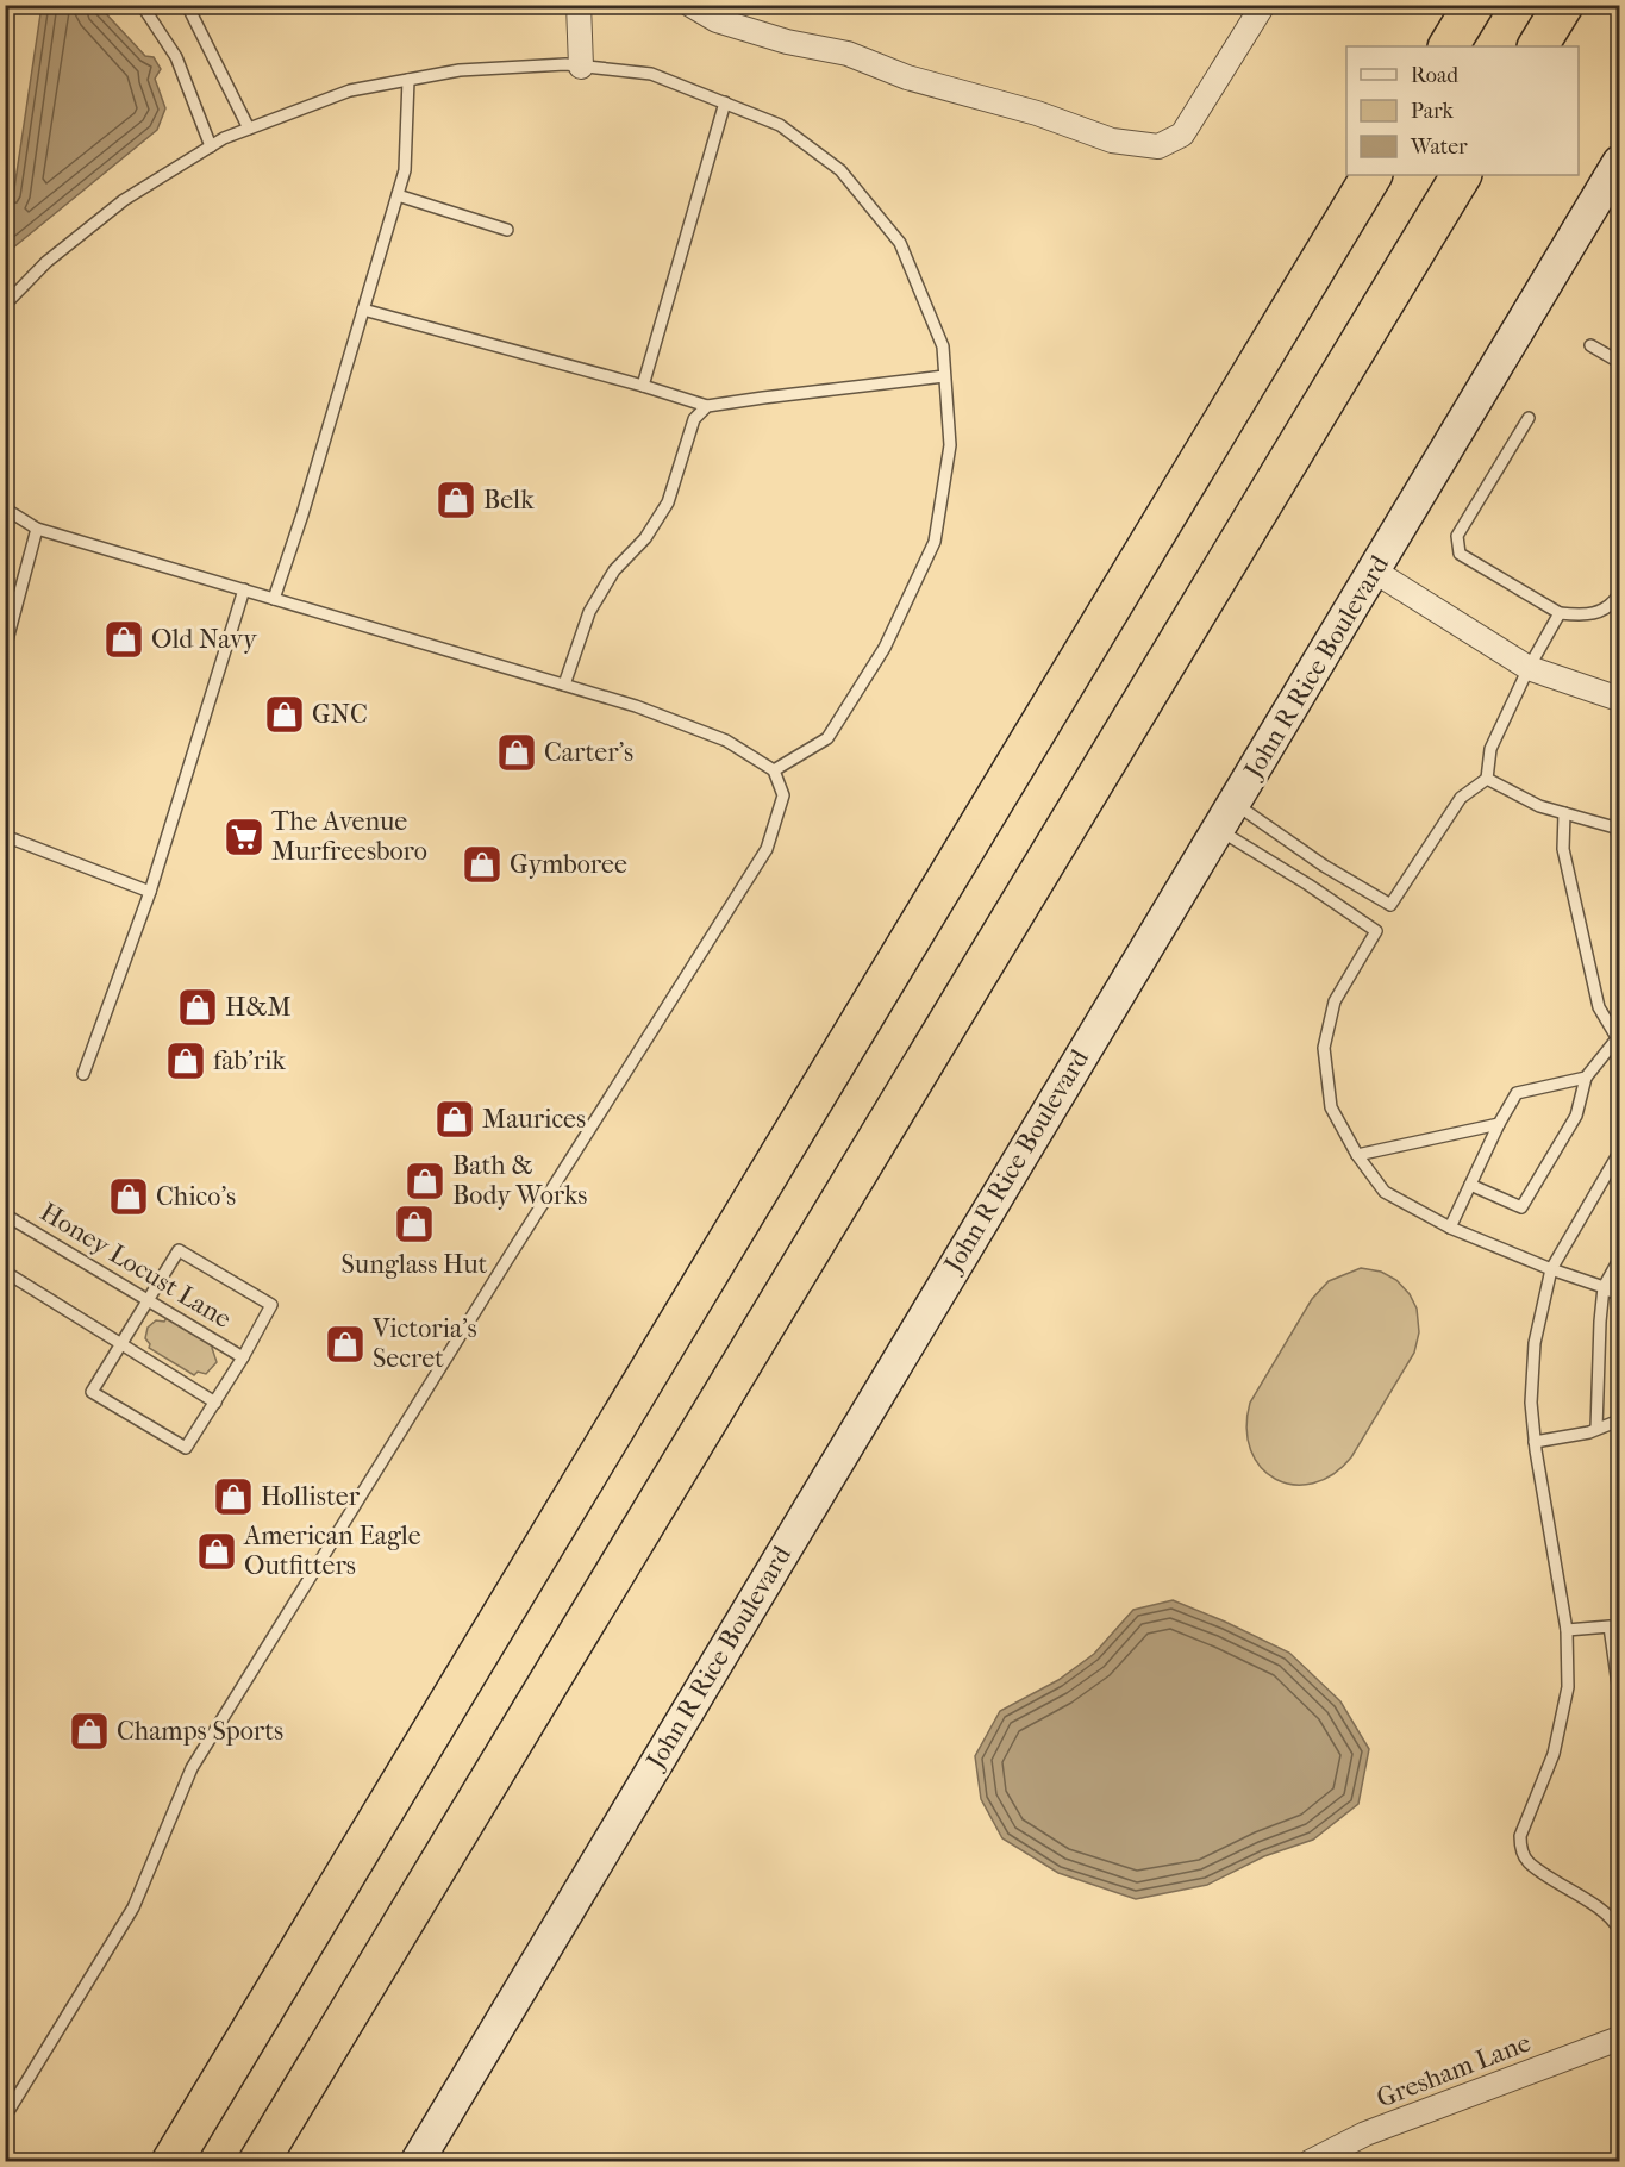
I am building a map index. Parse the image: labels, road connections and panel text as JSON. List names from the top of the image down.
{
  "streets": {
    "street": ["John R Rice Boulevard", "Gresham Lane"],
    "lane": ["Honey Locust Lane"]
  },
  "places": {
    "shop": [
      "Belk",
      "Old Navy",
      "GNC",
      "Carter's",
      "Gymboree",
      "H&M",
      "fab'rik",
      "Maurices",
      "Bath & Body Works",
      "Chico's",
      "Sunglass Hut",
      "Victoria's Secret",
      "Hollister",
      "American Eagle Outfitters",
      "Champs Sports"
    ],
    "supermarket": ["The Avenue Murfreesboro"]
  },
  "legend": ["Road", "Park", "Water"]
}
